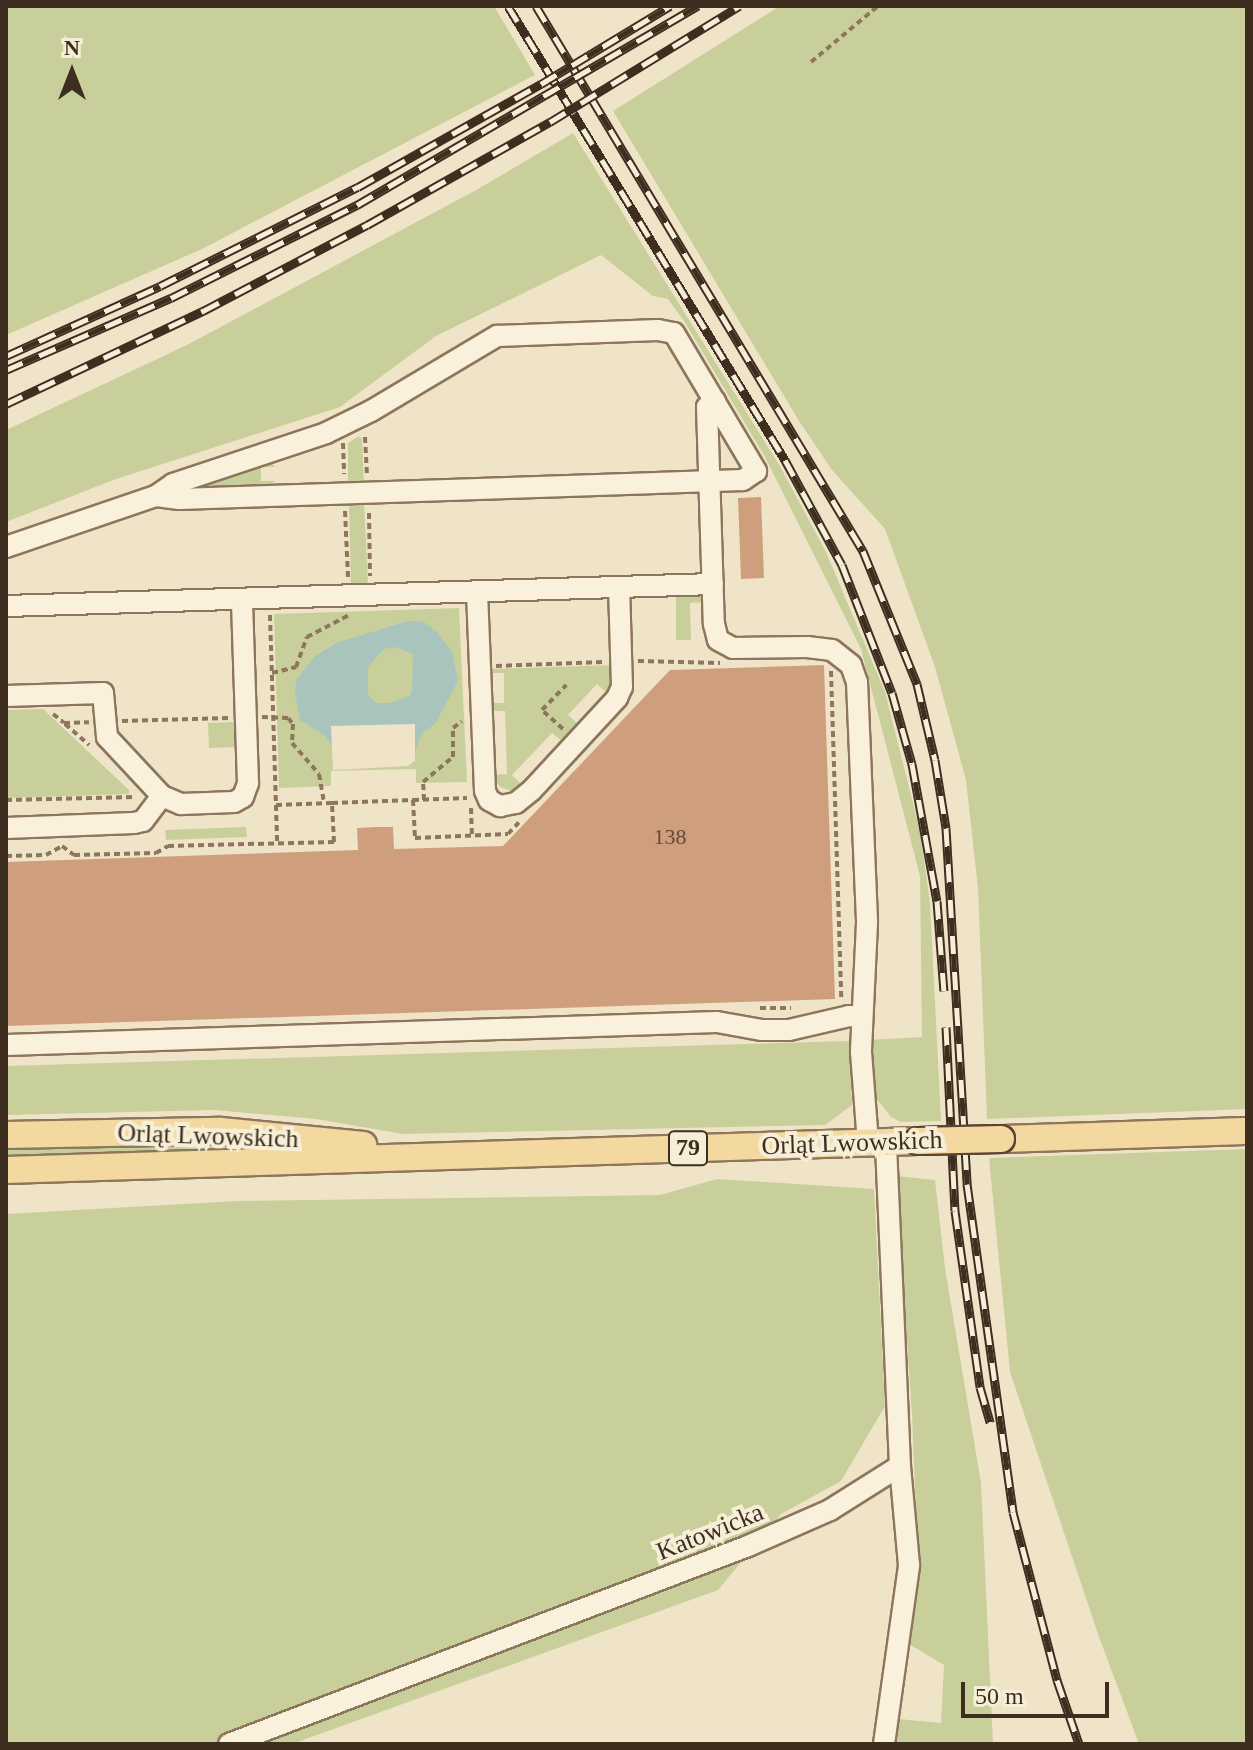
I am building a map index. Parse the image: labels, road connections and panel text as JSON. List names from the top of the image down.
{
  "streets": {
    "main road": ["Orląt Lwowskich", "79"],
    "lane": ["Katowicka"]
  },
  "house_numbers": ["138"],
  "scale_bar": "50 m",
  "north": "top"
}
